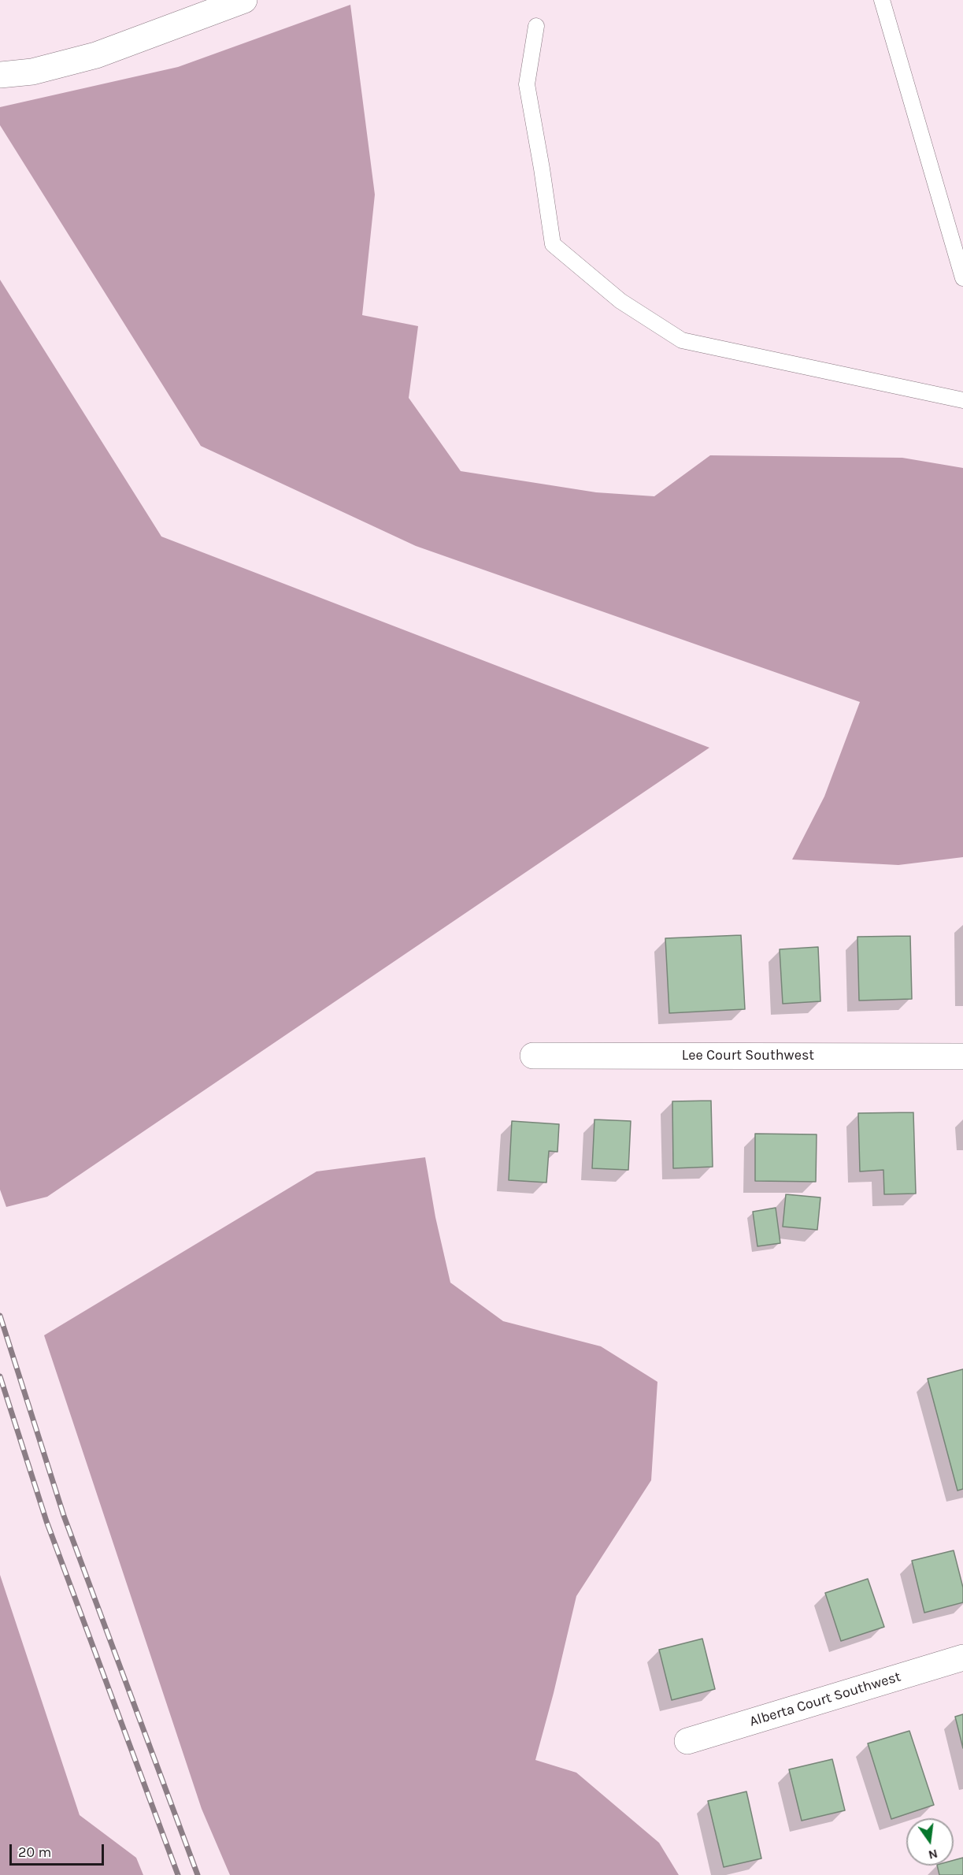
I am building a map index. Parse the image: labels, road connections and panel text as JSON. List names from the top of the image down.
{
  "streets": {
    "street": ["Lee Court Southwest", "Alberta Court Southwest"]
  },
  "scale_bar": "20 m",
  "north": "bottom"
}
